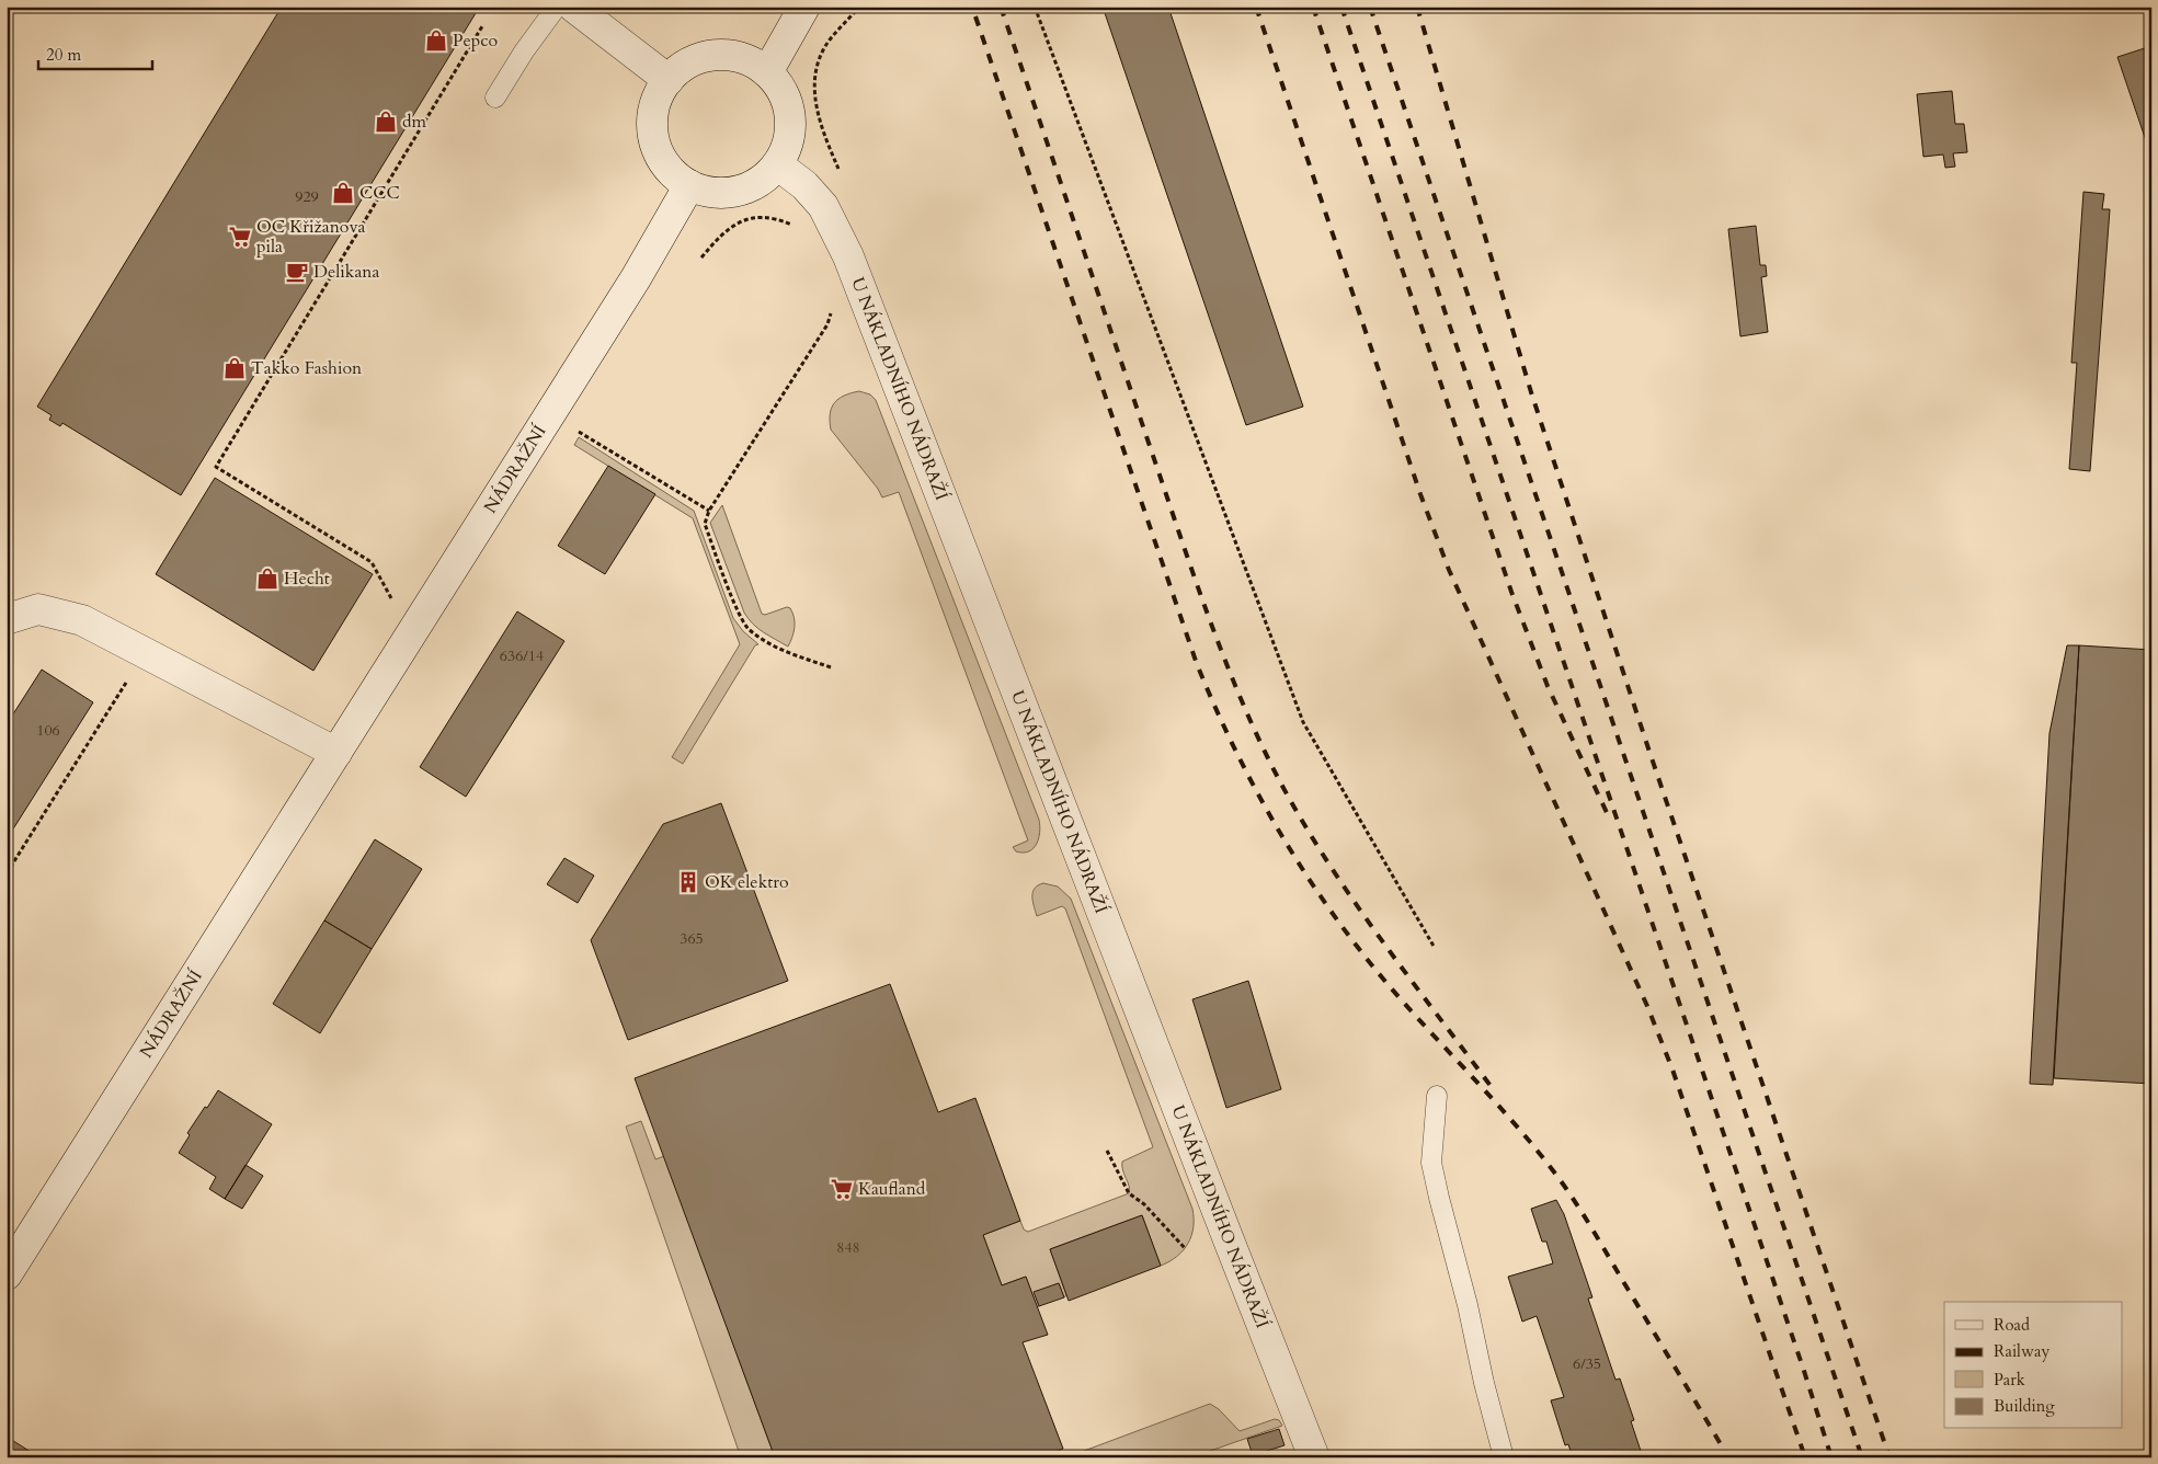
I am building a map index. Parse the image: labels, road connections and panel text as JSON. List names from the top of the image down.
{
  "streets": {
    "street": ["U NÁKLADNÍHO NÁDRAŽÍ", "NÁDRAŽNÍ"]
  },
  "crossings": [
    ["U NÁKLADNÍHO NÁDRAŽÍ", "NÁDRAŽNÍ"]
  ],
  "places": {
    "shop": [
      "Pepco",
      "dm",
      "CCC",
      "Takko Fashion",
      "Hecht"
    ],
    "supermarket": ["OC Křižanova pila", "Kaufland"],
    "cafe": ["Delikana"],
    "building": ["OK elektro"]
  },
  "house_numbers": [
    "929",
    "636/14",
    "106",
    "365",
    "848",
    "6/35"
  ],
  "legend": [
    "Road",
    "Railway",
    "Park",
    "Building"
  ],
  "scale_bar": "20 m"
}
